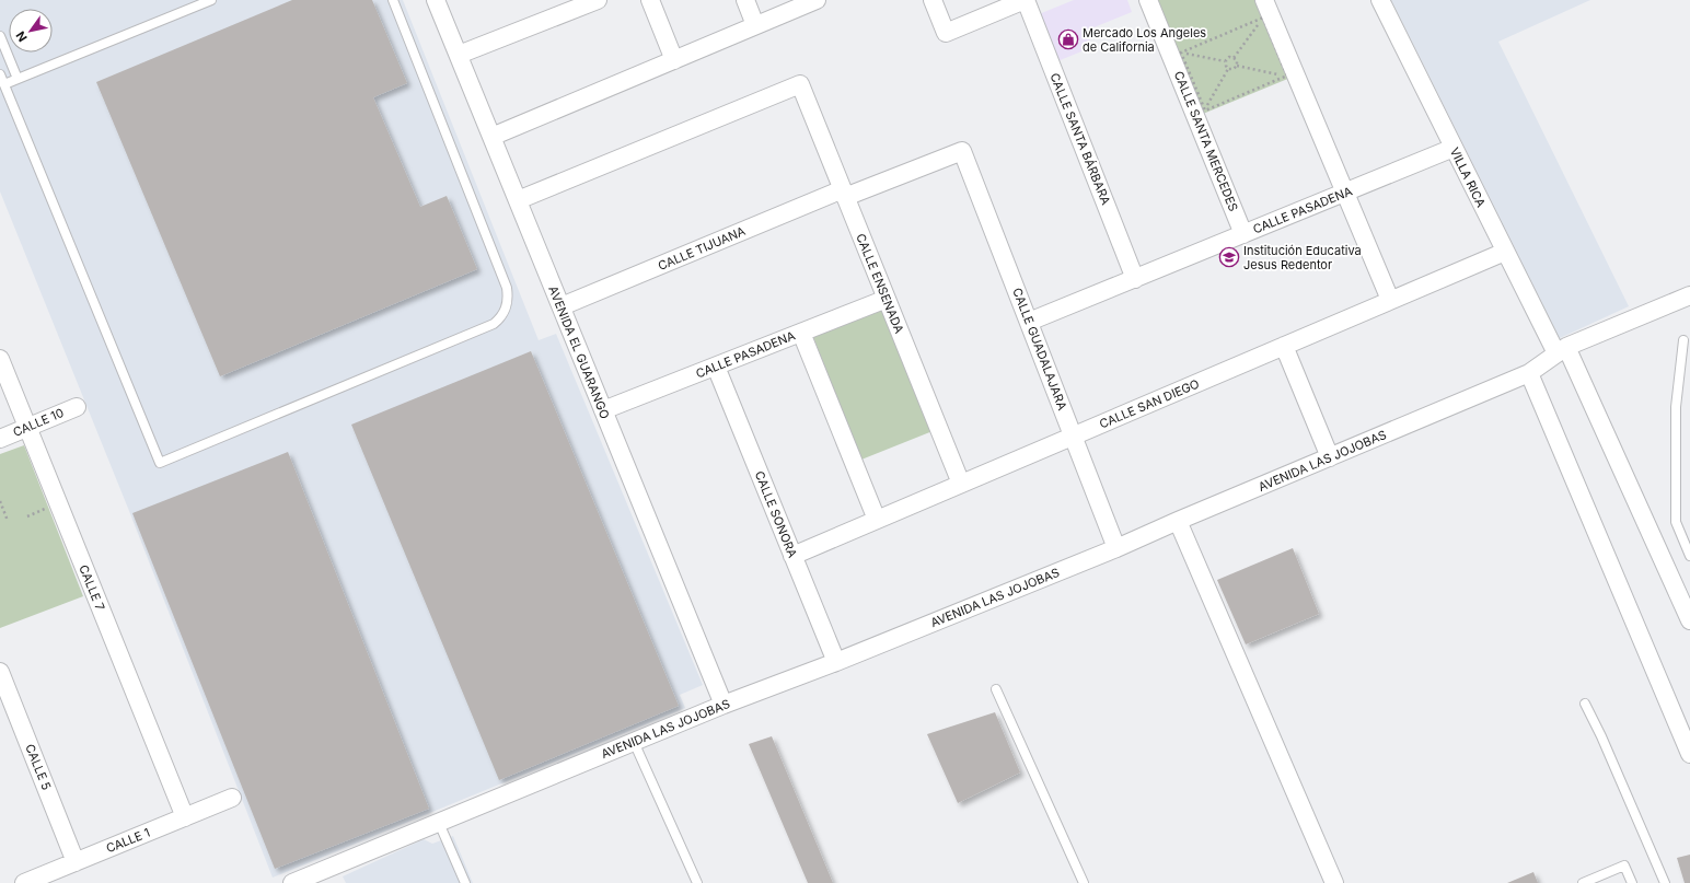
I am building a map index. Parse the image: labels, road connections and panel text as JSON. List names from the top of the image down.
{
  "streets": {
    "street": [
      "CALLE SANTA BÁRBARA",
      "CALLE SANTA MERCEDES",
      "VILLA RICA",
      "CALLE PASADENA",
      "CALLE TIJUANA",
      "CALLE ENSENADA",
      "CALLE GUADALAJARA",
      "AVENIDA EL GUARANGO",
      "CALLE SAN DIEGO",
      "CALLE 10",
      "AVENIDA LAS JOJOBAS",
      "CALLE SONORA",
      "CALLE 7",
      "CALLE 5",
      "CALLE 1"
    ]
  },
  "crossings": [
    ["CALLE SANTA BÁRBARA", "CALLE PASADENA"],
    ["CALLE SANTA MERCEDES", "CALLE PASADENA"],
    ["VILLA RICA", "CALLE PASADENA"],
    ["VILLA RICA", "CALLE SAN DIEGO"],
    ["VILLA RICA", "AVENIDA LAS JOJOBAS"],
    ["CALLE PASADENA", "CALLE ENSENADA"],
    ["CALLE PASADENA", "CALLE GUADALAJARA"],
    ["CALLE PASADENA", "AVENIDA EL GUARANGO"],
    ["CALLE PASADENA", "CALLE SONORA"],
    ["CALLE TIJUANA", "CALLE ENSENADA"],
    ["CALLE TIJUANA", "CALLE GUADALAJARA"],
    ["CALLE TIJUANA", "AVENIDA EL GUARANGO"],
    ["CALLE ENSENADA", "AVENIDA EL GUARANGO"],
    ["CALLE ENSENADA", "CALLE SAN DIEGO"],
    ["CALLE GUADALAJARA", "CALLE SAN DIEGO"],
    ["CALLE GUADALAJARA", "AVENIDA LAS JOJOBAS"],
    ["AVENIDA EL GUARANGO", "AVENIDA LAS JOJOBAS"],
    ["CALLE SAN DIEGO", "CALLE SONORA"],
    ["CALLE 10", "CALLE 7"],
    ["AVENIDA LAS JOJOBAS", "CALLE SONORA"],
    ["CALLE 7", "CALLE 1"],
    ["CALLE 5", "CALLE 1"]
  ],
  "places": {
    "shop": ["Mercado Los Angeles de California"],
    "school or university": ["Institución Educativa Jesus Redentor"]
  },
  "north": "bottom left"
}
